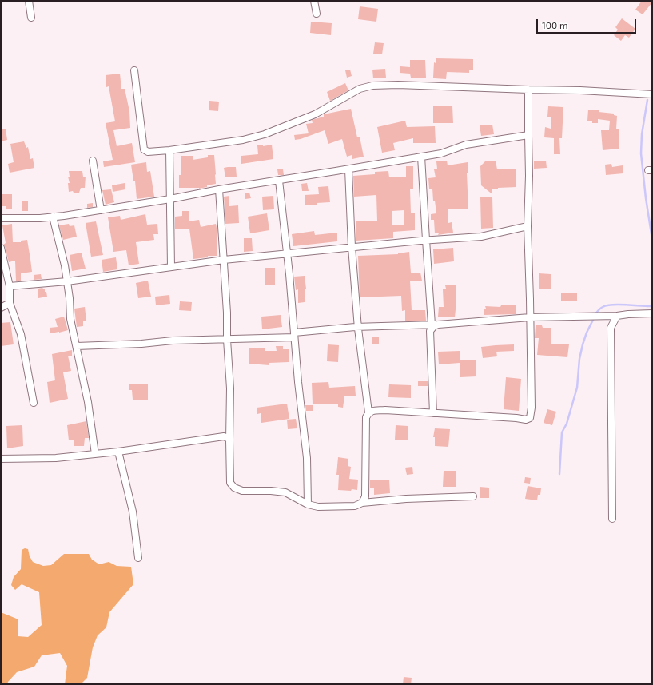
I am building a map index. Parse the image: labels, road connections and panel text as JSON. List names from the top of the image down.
{
  "scale_bar": "100 m"
}
